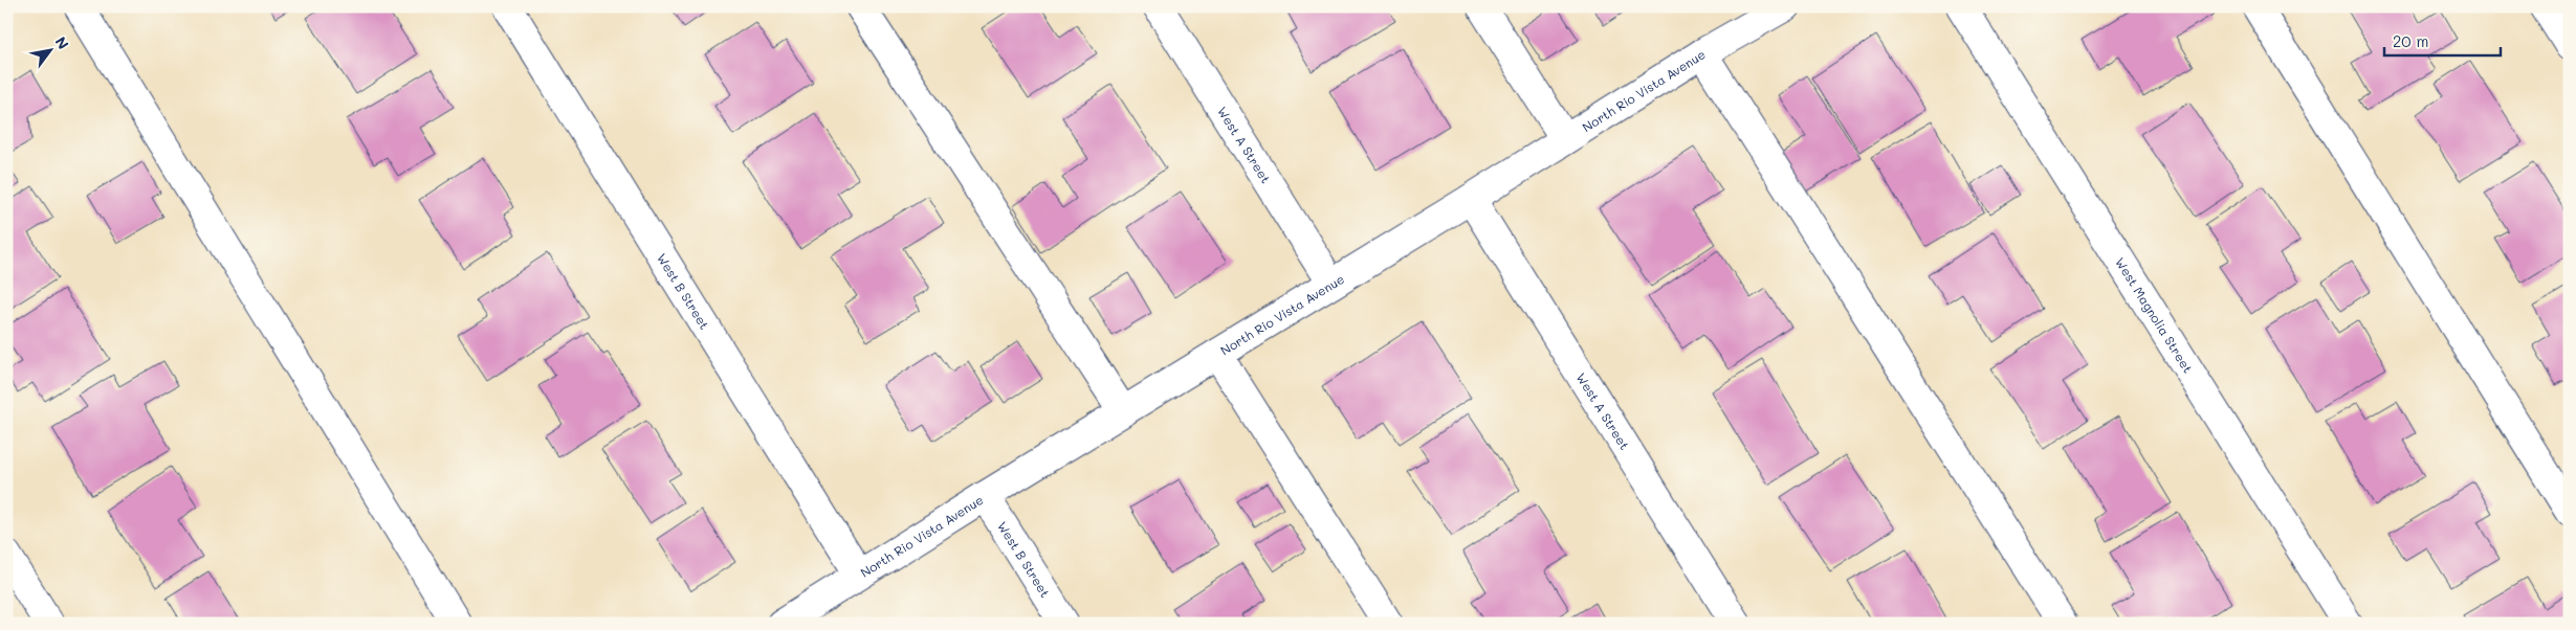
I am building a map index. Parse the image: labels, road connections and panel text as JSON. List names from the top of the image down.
{
  "streets": {
    "street": [
      "North Rio Vista Avenue",
      "West A Street",
      "West B Street",
      "West Magnolia Street"
    ]
  },
  "crossings": [
    ["North Rio Vista Avenue", "West A Street"],
    ["North Rio Vista Avenue", "West B Street"]
  ],
  "scale_bar": "20 m",
  "north": "top right"
}
